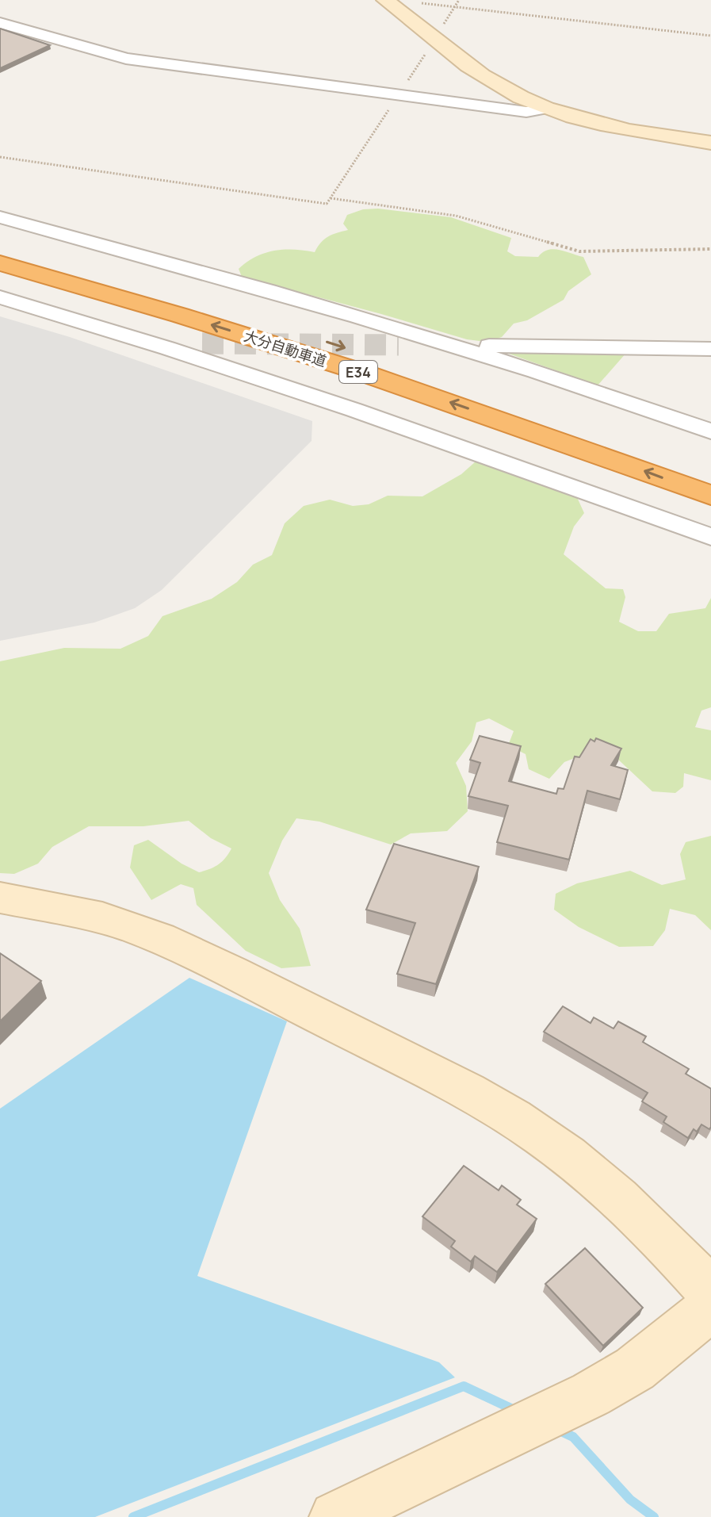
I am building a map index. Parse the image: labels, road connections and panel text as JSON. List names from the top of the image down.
{
  "streets": {
    "highway": ["大分自動車道", "E34"]
  }
}
